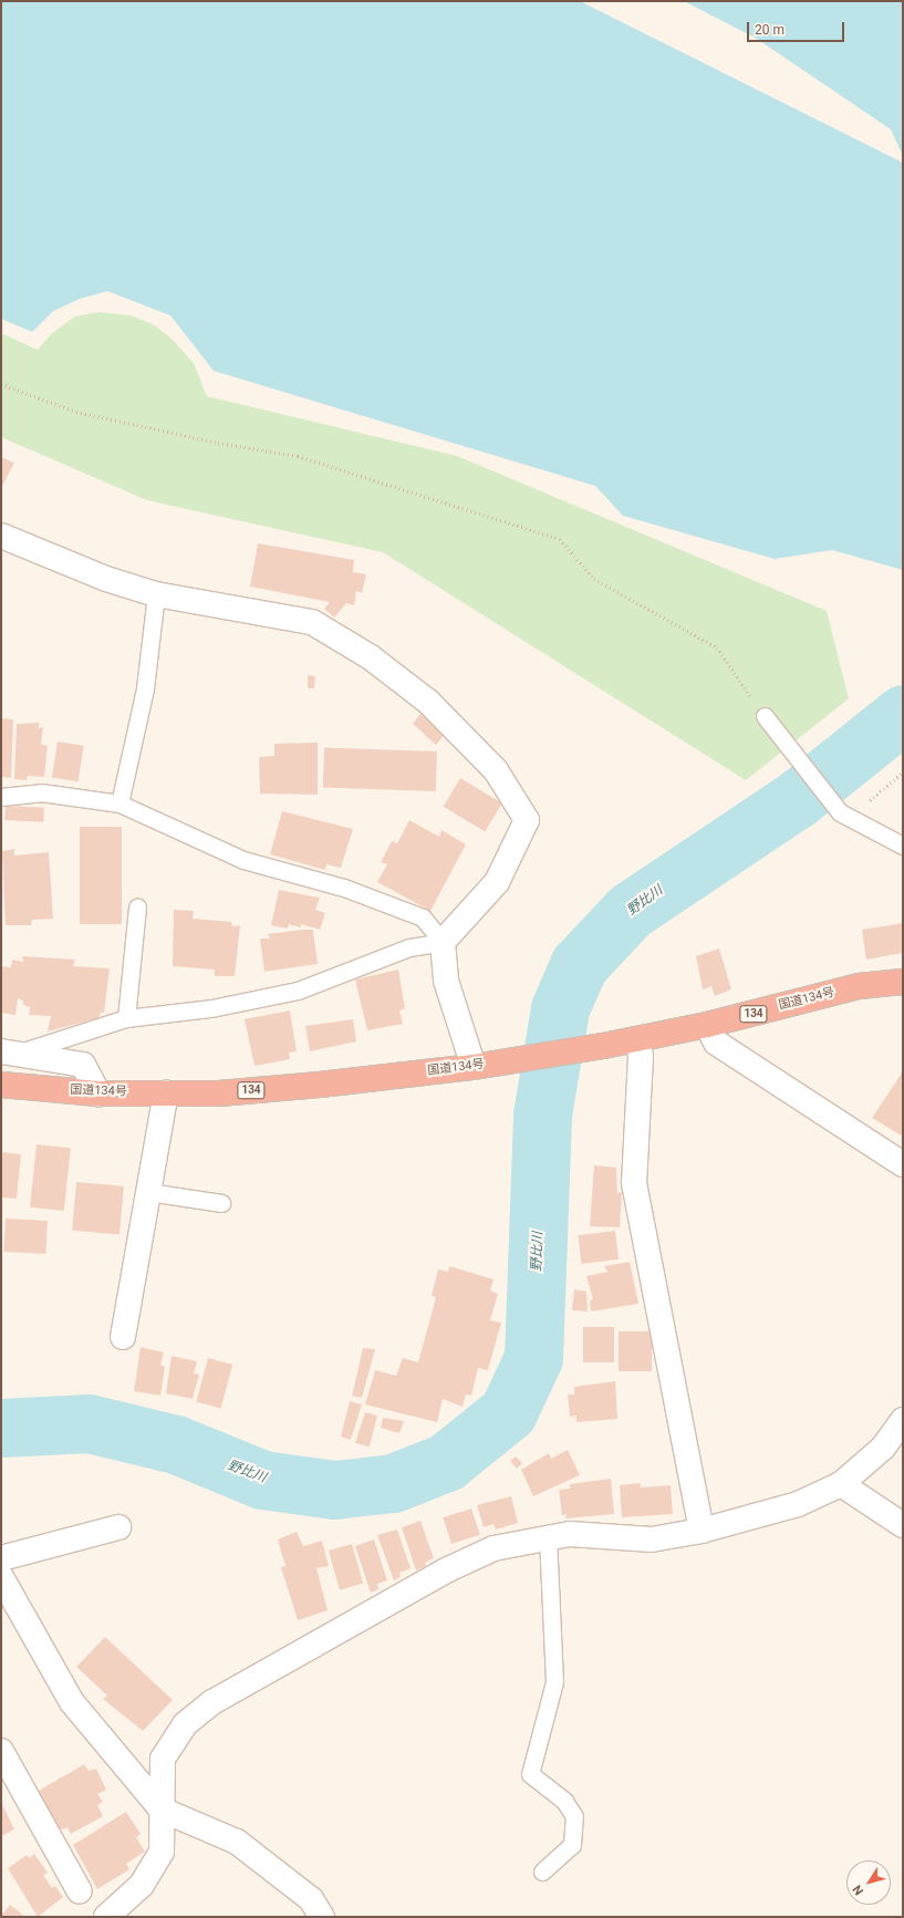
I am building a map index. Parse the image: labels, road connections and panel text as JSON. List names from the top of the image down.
{
  "streets": {
    "highway": ["国道134号", "134"]
  },
  "water": ["野比川"],
  "scale_bar": "20 m",
  "north": "bottom left"
}
